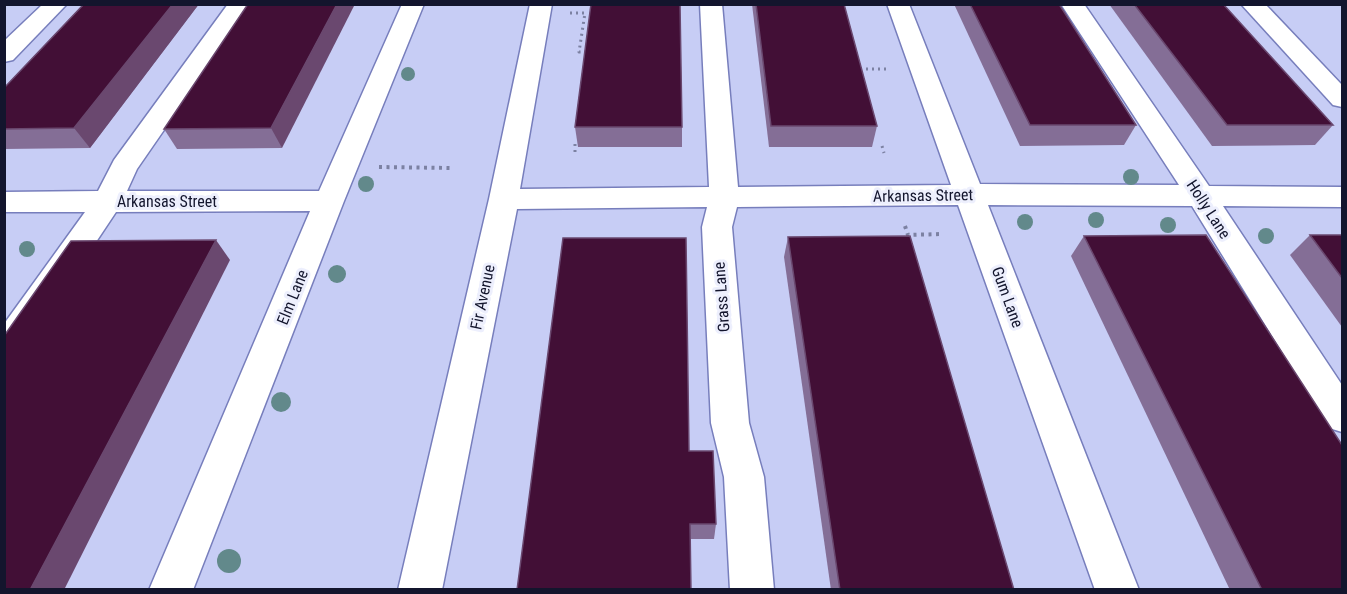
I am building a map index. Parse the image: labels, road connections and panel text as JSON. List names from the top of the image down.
{
  "streets": {
    "street": [
      "Arkansas Street",
      "Holly Lane",
      "Elm Lane",
      "Fir Avenue",
      "Grass Lane",
      "Gum Lane"
    ]
  },
  "crossings": [
    ["Arkansas Street", "Holly Lane"],
    ["Arkansas Street", "Elm Lane"],
    ["Arkansas Street", "Fir Avenue"],
    ["Arkansas Street", "Grass Lane"],
    ["Arkansas Street", "Gum Lane"]
  ]
}
